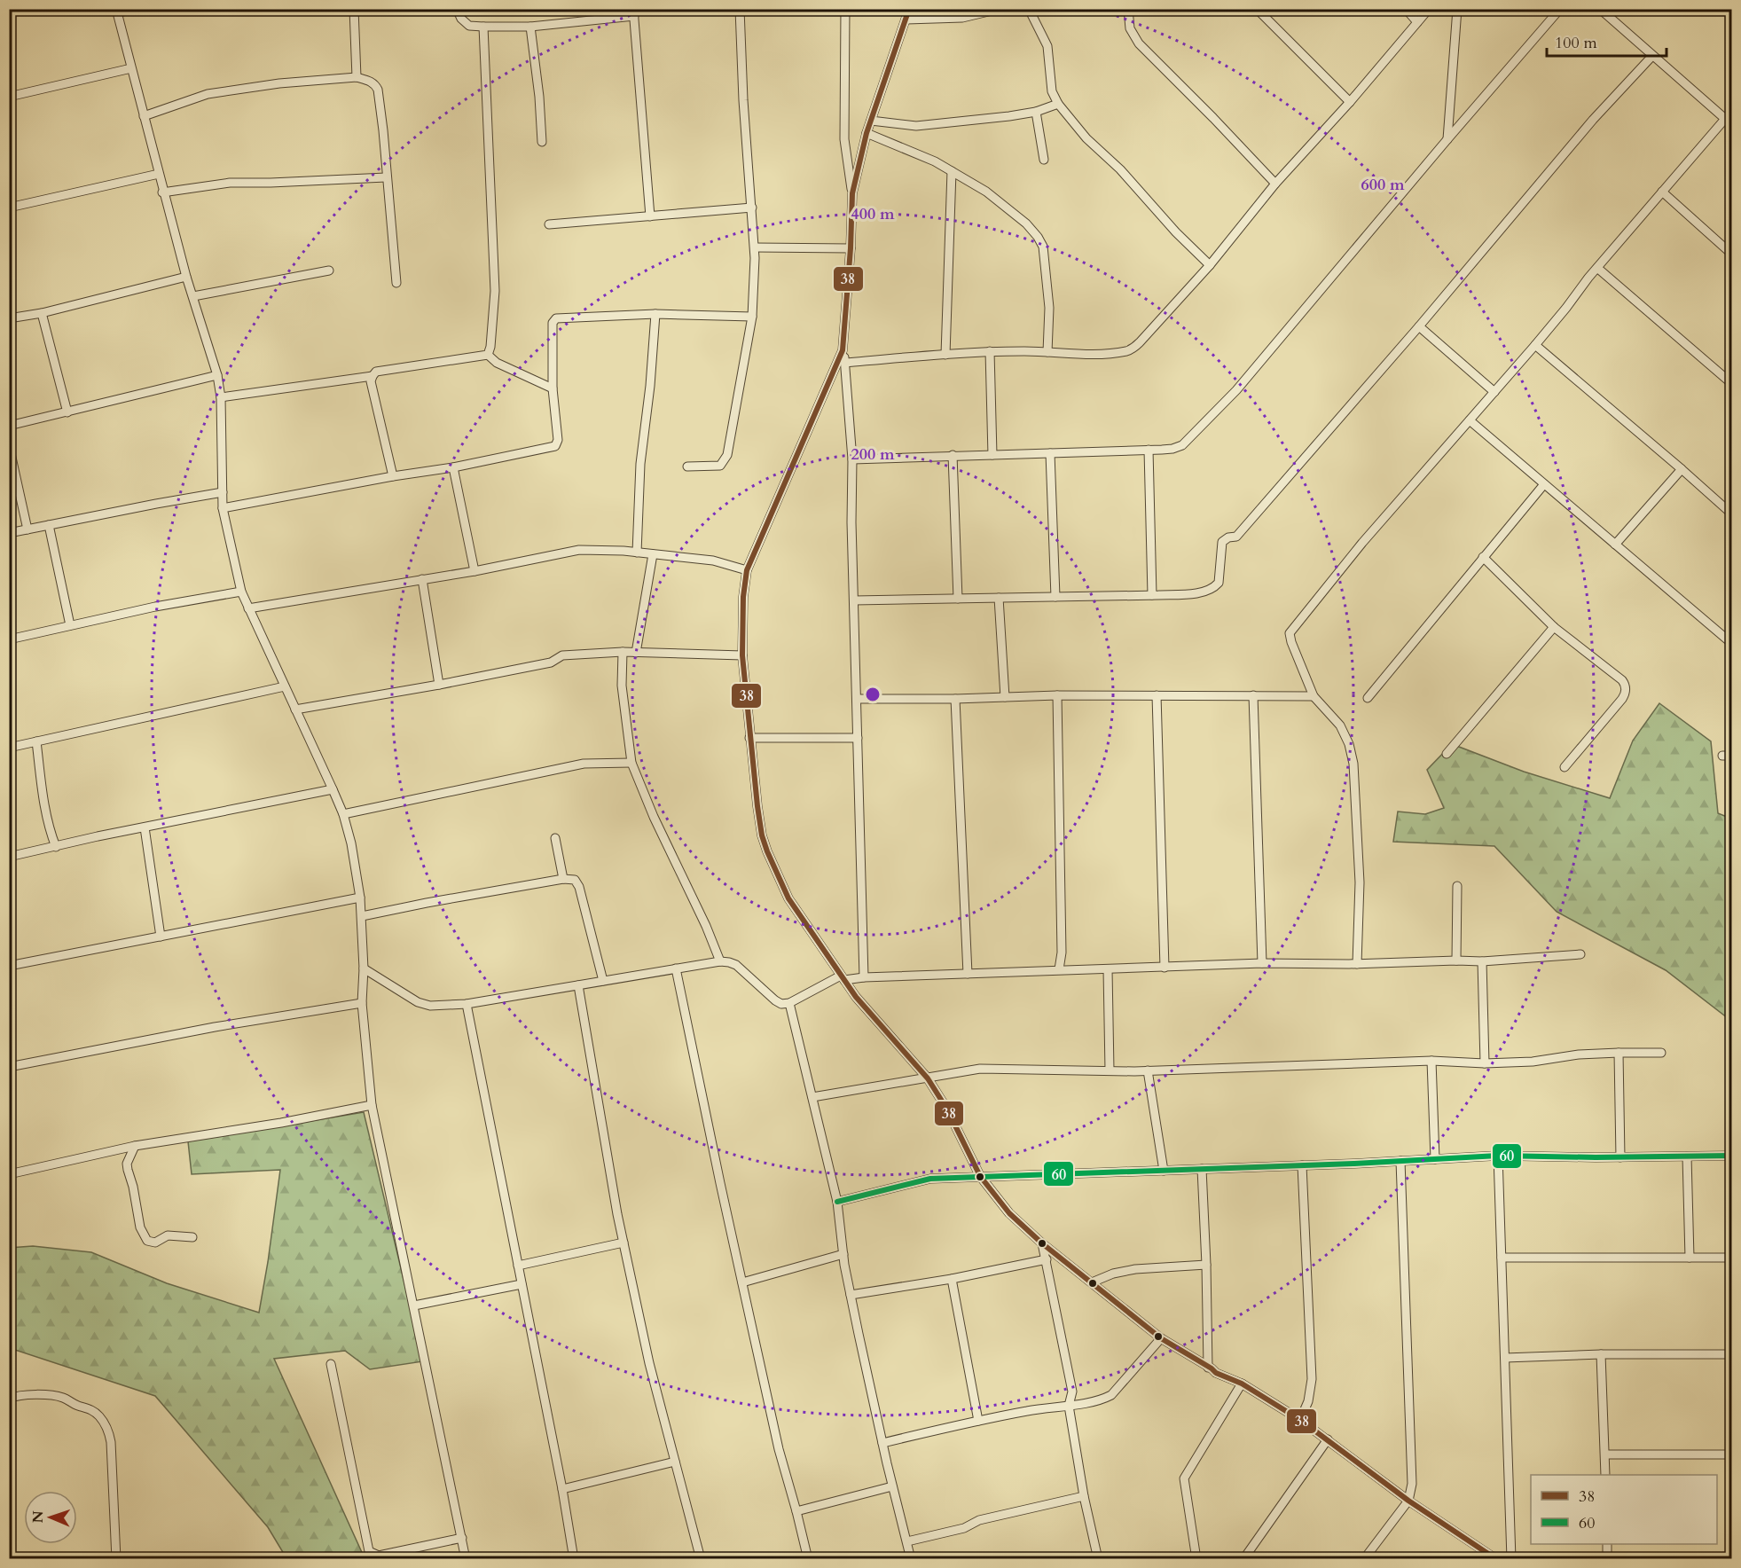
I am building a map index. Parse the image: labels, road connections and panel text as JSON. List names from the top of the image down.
{
  "lines": ["transit line 38", "transit line 60"],
  "legend": ["38", "60"],
  "scale_bar": "100 m",
  "north": "left",
  "rings": ["600 m", "400 m", "200 m"]
}
